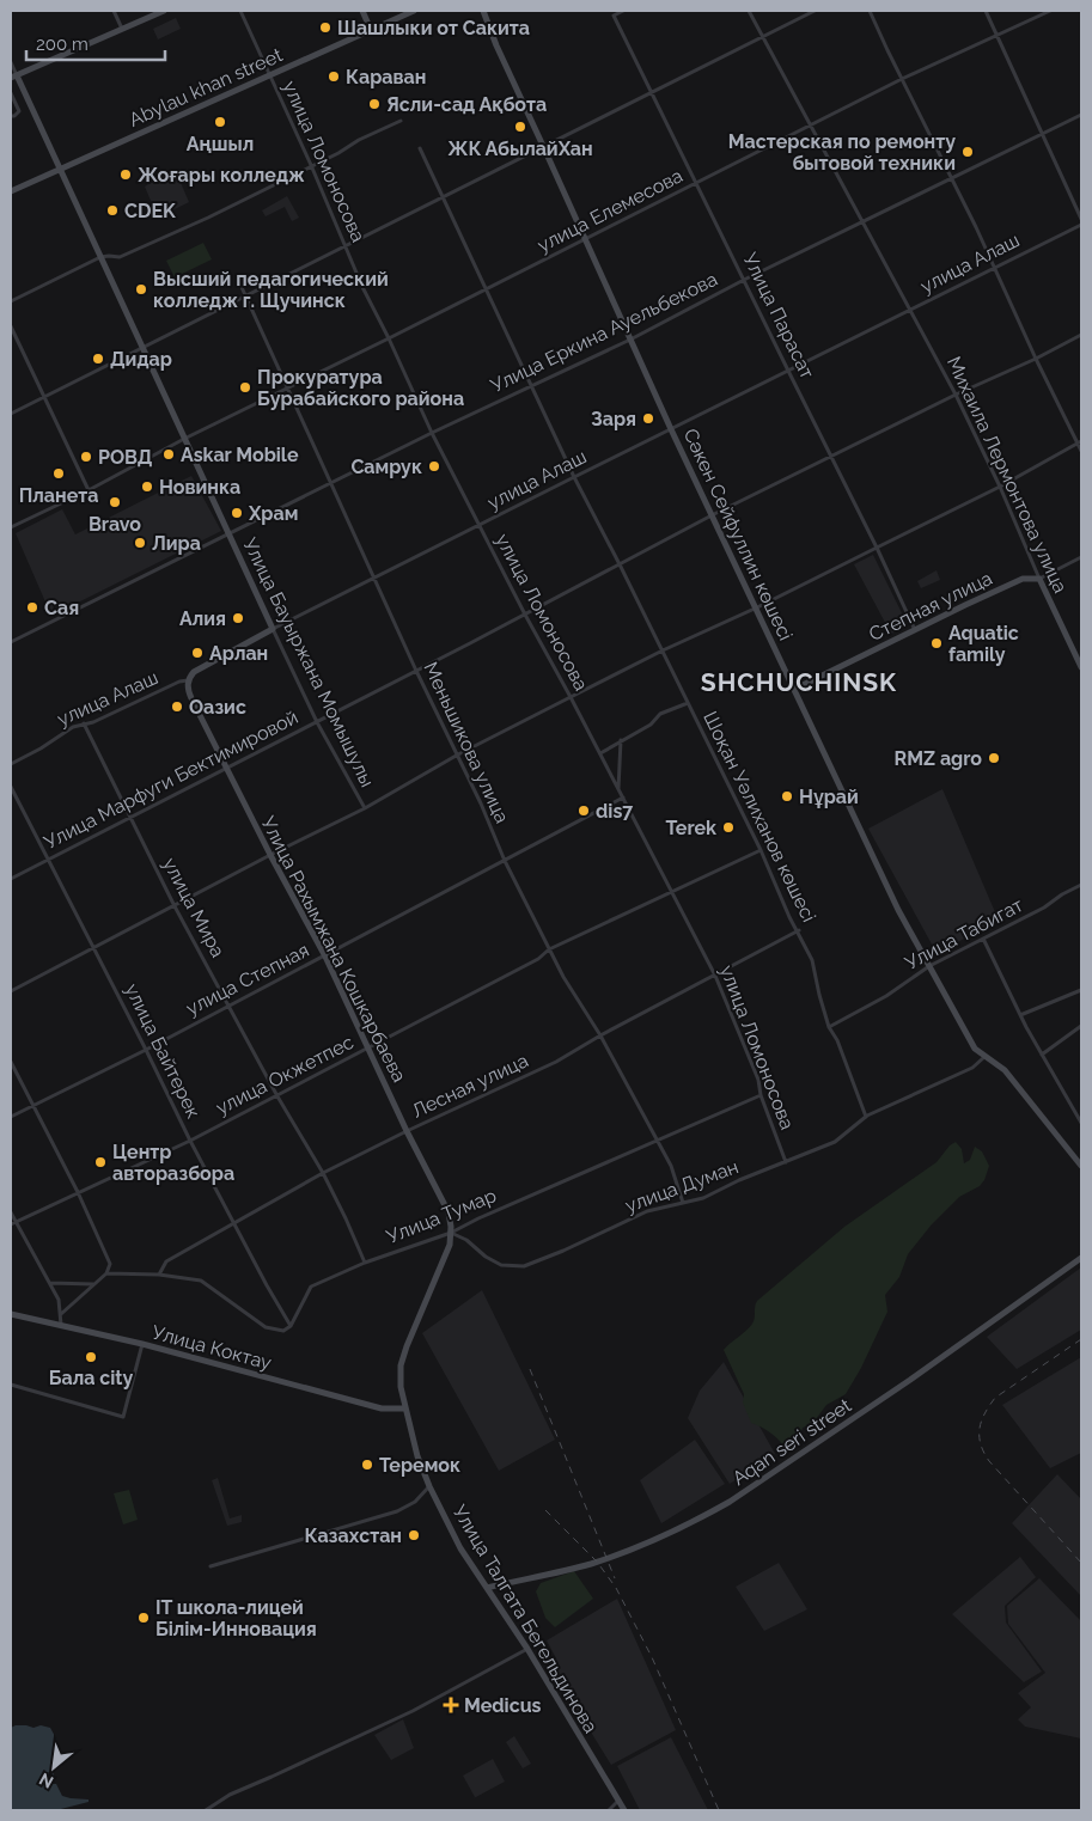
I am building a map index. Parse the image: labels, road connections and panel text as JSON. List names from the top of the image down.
{
  "streets": {
    "street": [
      "Abylau khan street",
      "улица Ломоносова",
      "улица Елемесова",
      "улица Алаш",
      "Улица Парасат",
      "Улица Еркина Ауельбекова",
      "Михаила Лермонтова улица",
      "Сәкен Сейфуллин көшесі",
      "Степная улица",
      "Улица Бауыржана Момышулы",
      "Меньшикова улица",
      "Улица Марфуги Бектимировой",
      "Шоқан Уәлиханов көшесі",
      "улица Мира",
      "Улица Табигат",
      "Улица Рахымжана Кошкарбаева",
      "улица Степная",
      "улица Байтерек",
      "улица Окжетпес",
      "Лесная улица",
      "улица Думан",
      "Улица Тумар",
      "Улица Коктау",
      "Aqan seri street",
      "Улица Талгата Бегельдинова"
    ]
  },
  "crossings": [
    ["Abylau khan street", "улица Ломоносова"],
    ["Abylau khan street", "Улица Бауыржана Момышулы"],
    ["улица Ломоносова", "улица Елемесова"],
    ["улица Ломоносова", "улица Алаш"],
    ["улица Ломоносова", "Улица Еркина Ауельбекова"],
    ["улица Ломоносова", "Улица Марфуги Бектимировой"],
    ["улица Ломоносова", "улица Степная"],
    ["улица Ломоносова", "улица Окжетпес"],
    ["улица Ломоносова", "Лесная улица"],
    ["улица Ломоносова", "улица Думан"],
    ["улица Ломоносова", "Улица Тумар"],
    ["улица Елемесова", "Улица Парасат"],
    ["улица Елемесова", "Михаила Лермонтова улица"],
    ["улица Елемесова", "Сәкен Сейфуллин көшесі"],
    ["улица Елемесова", "Улица Бауыржана Момышулы"],
    ["улица Елемесова", "Меньшикова улица"],
    ["улица Елемесова", "Шоқан Уәлиханов көшесі"],
    ["улица Алаш", "Улица Парасат"],
    ["улица Алаш", "Михаила Лермонтова улица"],
    ["улица Алаш", "Сәкен Сейфуллин көшесі"],
    ["улица Алаш", "Улица Бауыржана Момышулы"],
    ["улица Алаш", "Меньшикова улица"],
    ["улица Алаш", "Шоқан Уәлиханов көшесі"],
    ["улица Алаш", "улица Мира"],
    ["улица Алаш", "Улица Рахымжана Кошкарбаева"],
    ["Улица Парасат", "Улица Еркина Ауельбекова"],
    ["Улица Парасат", "Степная улица"],
    ["Улица Парасат", "Улица Марфуги Бектимировой"],
    ["Улица Еркина Ауельбекова", "Михаила Лермонтова улица"],
    ["Улица Еркина Ауельбекова", "Сәкен Сейфуллин көшесі"],
    ["Улица Еркина Ауельбекова", "Улица Бауыржана Момышулы"],
    ["Улица Еркина Ауельбекова", "Меньшикова улица"],
    ["Улица Еркина Ауельбекова", "Шоқан Уәлиханов көшесі"],
    ["Михаила Лермонтова улица", "Степная улица"],
    ["Михаила Лермонтова улица", "Улица Марфуги Бектимировой"],
    ["Сәкен Сейфуллин көшесі", "Степная улица"],
    ["Сәкен Сейфуллин көшесі", "Улица Марфуги Бектимировой"],
    ["Сәкен Сейфуллин көшесі", "Улица Табигат"],
    ["Сәкен Сейфуллин көшесі", "улица Думан"],
    ["Улица Бауыржана Момышулы", "Улица Марфуги Бектимировой"],
    ["Меньшикова улица", "Улица Марфуги Бектимировой"],
    ["Меньшикова улица", "улица Степная"],
    ["Меньшикова улица", "улица Окжетпес"],
    ["Меньшикова улица", "Лесная улица"],
    ["Меньшикова улица", "улица Думан"],
    ["Меньшикова улица", "Улица Тумар"],
    ["Улица Марфуги Бектимировой", "Шоқан Уәлиханов көшесі"],
    ["Улица Марфуги Бектимировой", "улица Мира"],
    ["Улица Марфуги Бектимировой", "Улица Рахымжана Кошкарбаева"],
    ["Улица Марфуги Бектимировой", "улица Байтерек"],
    ["Шоқан Уәлиханов көшесі", "Улица Табигат"],
    ["Шоқан Уәлиханов көшесі", "улица Окжетпес"],
    ["Шоқан Уәлиханов көшесі", "Лесная улица"],
    ["Шоқан Уәлиханов көшесі", "улица Думан"],
    ["улица Мира", "улица Степная"],
    ["улица Мира", "улица Окжетпес"],
    ["улица Мира", "Лесная улица"],
    ["улица Мира", "Улица Тумар"],
    ["Улица Рахымжана Кошкарбаева", "улица Степная"],
    ["Улица Рахымжана Кошкарбаева", "улица Окжетпес"],
    ["Улица Рахымжана Кошкарбаева", "Лесная улица"],
    ["Улица Рахымжана Кошкарбаева", "улица Думан"],
    ["Улица Рахымжана Кошкарбаева", "Улица Тумар"],
    ["Улица Рахымжана Кошкарбаева", "Улица Талгата Бегельдинова"],
    ["улица Степная", "улица Байтерек"],
    ["улица Байтерек", "улица Окжетпес"],
    ["улица Байтерек", "Лесная улица"],
    ["улица Байтерек", "Улица Тумар"],
    ["улица Думан", "Улица Тумар"],
    ["улица Думан", "Улица Талгата Бегельдинова"],
    ["Улица Тумар", "Улица Талгата Бегельдинова"],
    ["Улица Коктау", "Улица Талгата Бегельдинова"],
    ["Aqan seri street", "Улица Талгата Бегельдинова"]
  ],
  "districts": ["SHCHUCHINSK"],
  "places": {
    "other": [
      "Шашлыки от Сакита",
      "Караван",
      "Ясли-сад Ақбота",
      "Аңшыл",
      "ЖК АбылайХан",
      "Мастерская по ремонту бытовой техники",
      "Жоғары колледж",
      "CDEK",
      "Высший педагогический колледж г. Щучинск",
      "Дидар",
      "Прокуратура Бурабайского района",
      "Заря",
      "Askar Mobile",
      "РОВД",
      "Самрук",
      "Планета",
      "Новинка",
      "Bravo",
      "Храм",
      "Лира",
      "Сая",
      "Алия",
      "Aquatic family",
      "Арлан",
      "Оазис",
      "RMZ agro",
      "Нұрай",
      "dis7",
      "Terek",
      "Центр авторазбора",
      "Бала city",
      "Теремок",
      "Казахстан",
      "IT школа-лицей Білім-Инновация"
    ],
    "health": ["Medicus"]
  },
  "scale_bar": "200 m",
  "north": "bottom left"
}
